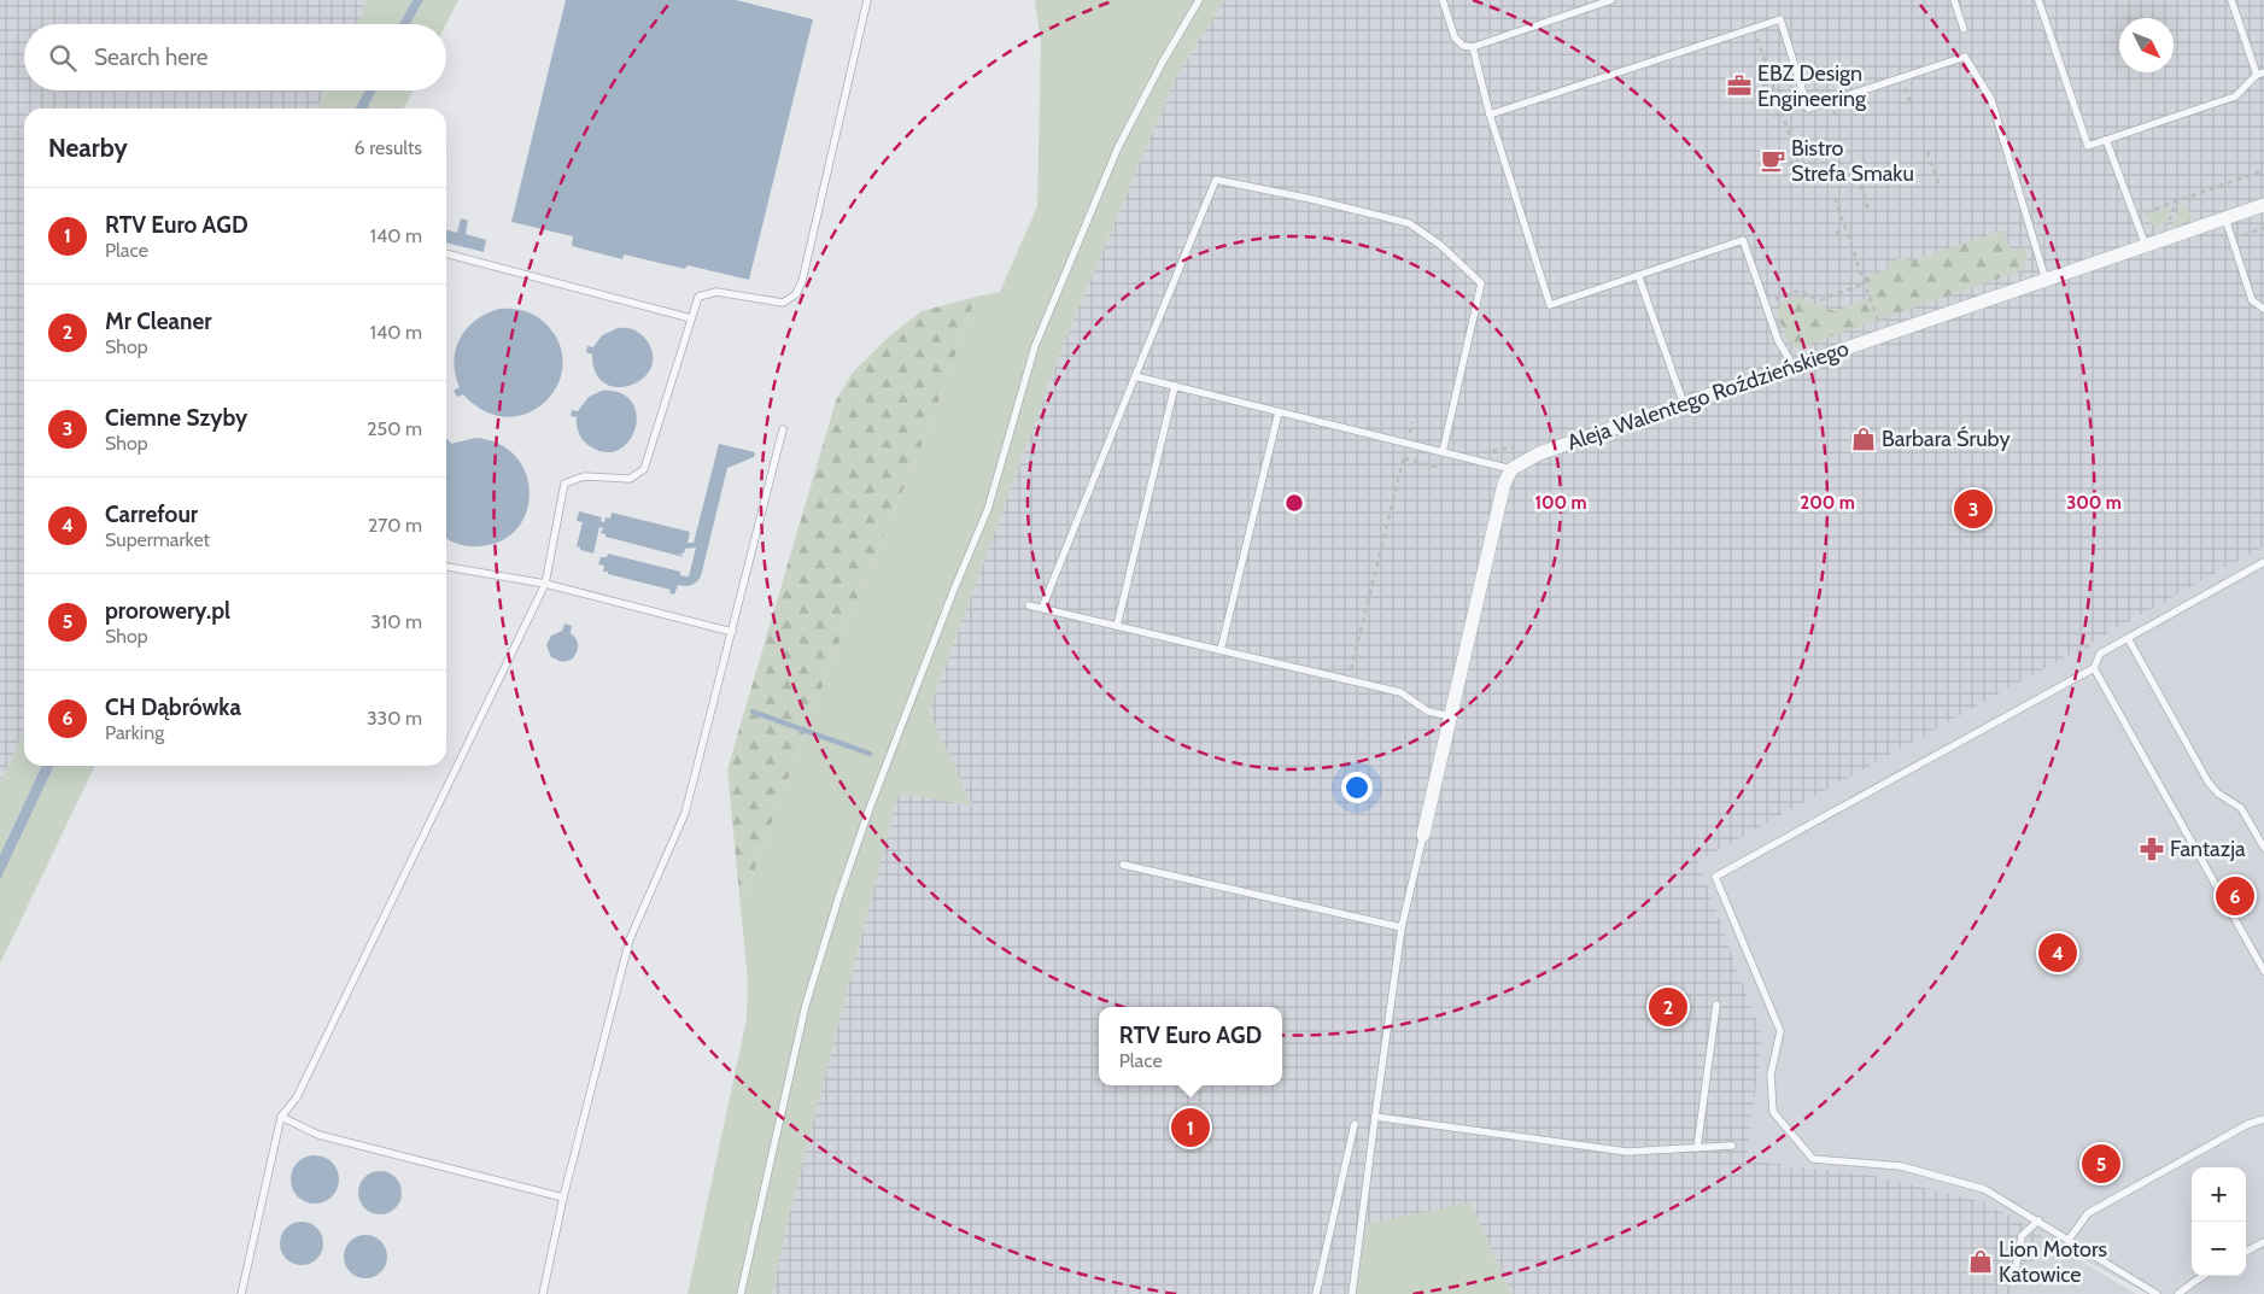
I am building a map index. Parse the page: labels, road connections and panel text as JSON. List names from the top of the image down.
{
  "streets": {
    "street": ["Aleja Walentego Roździeńskiego"]
  },
  "places": {
    "office": ["EBZ Design Engineering"],
    "cafe": ["Bistro Strefa Smaku"],
    "shop": ["Barbara Śruby", "Lion Motors Katowice"],
    "pharmacy": ["Fantazja"]
  },
  "north": "bottom right",
  "page": {
    "search": "Search here",
    "heading": ["Nearby", "6 results"],
    "list": [
      {
        "mark": "1",
        "name": "RTV Euro AGD",
        "note": "Place",
        "value": "140 m"
      },
      {
        "mark": "2",
        "name": "Mr Cleaner",
        "note": "Shop",
        "value": "140 m"
      },
      {
        "mark": "3",
        "name": "Ciemne Szyby",
        "note": "Shop",
        "value": "250 m"
      },
      {
        "mark": "4",
        "name": "Carrefour",
        "note": "Supermarket",
        "value": "270 m"
      },
      {
        "mark": "5",
        "name": "prorowery.pl",
        "note": "Shop",
        "value": "310 m"
      },
      {
        "mark": "6",
        "name": "CH Dąbrówka",
        "note": "Parking",
        "value": "330 m"
      }
    ],
    "pins": [
      "3",
      "6",
      "4",
      "2",
      "1",
      "5"
    ],
    "popup": ["RTV Euro AGD", "Place"],
    "map_buttons": ["+", "−"]
  },
  "rings": ["100 m", "200 m", "300 m"]
}
